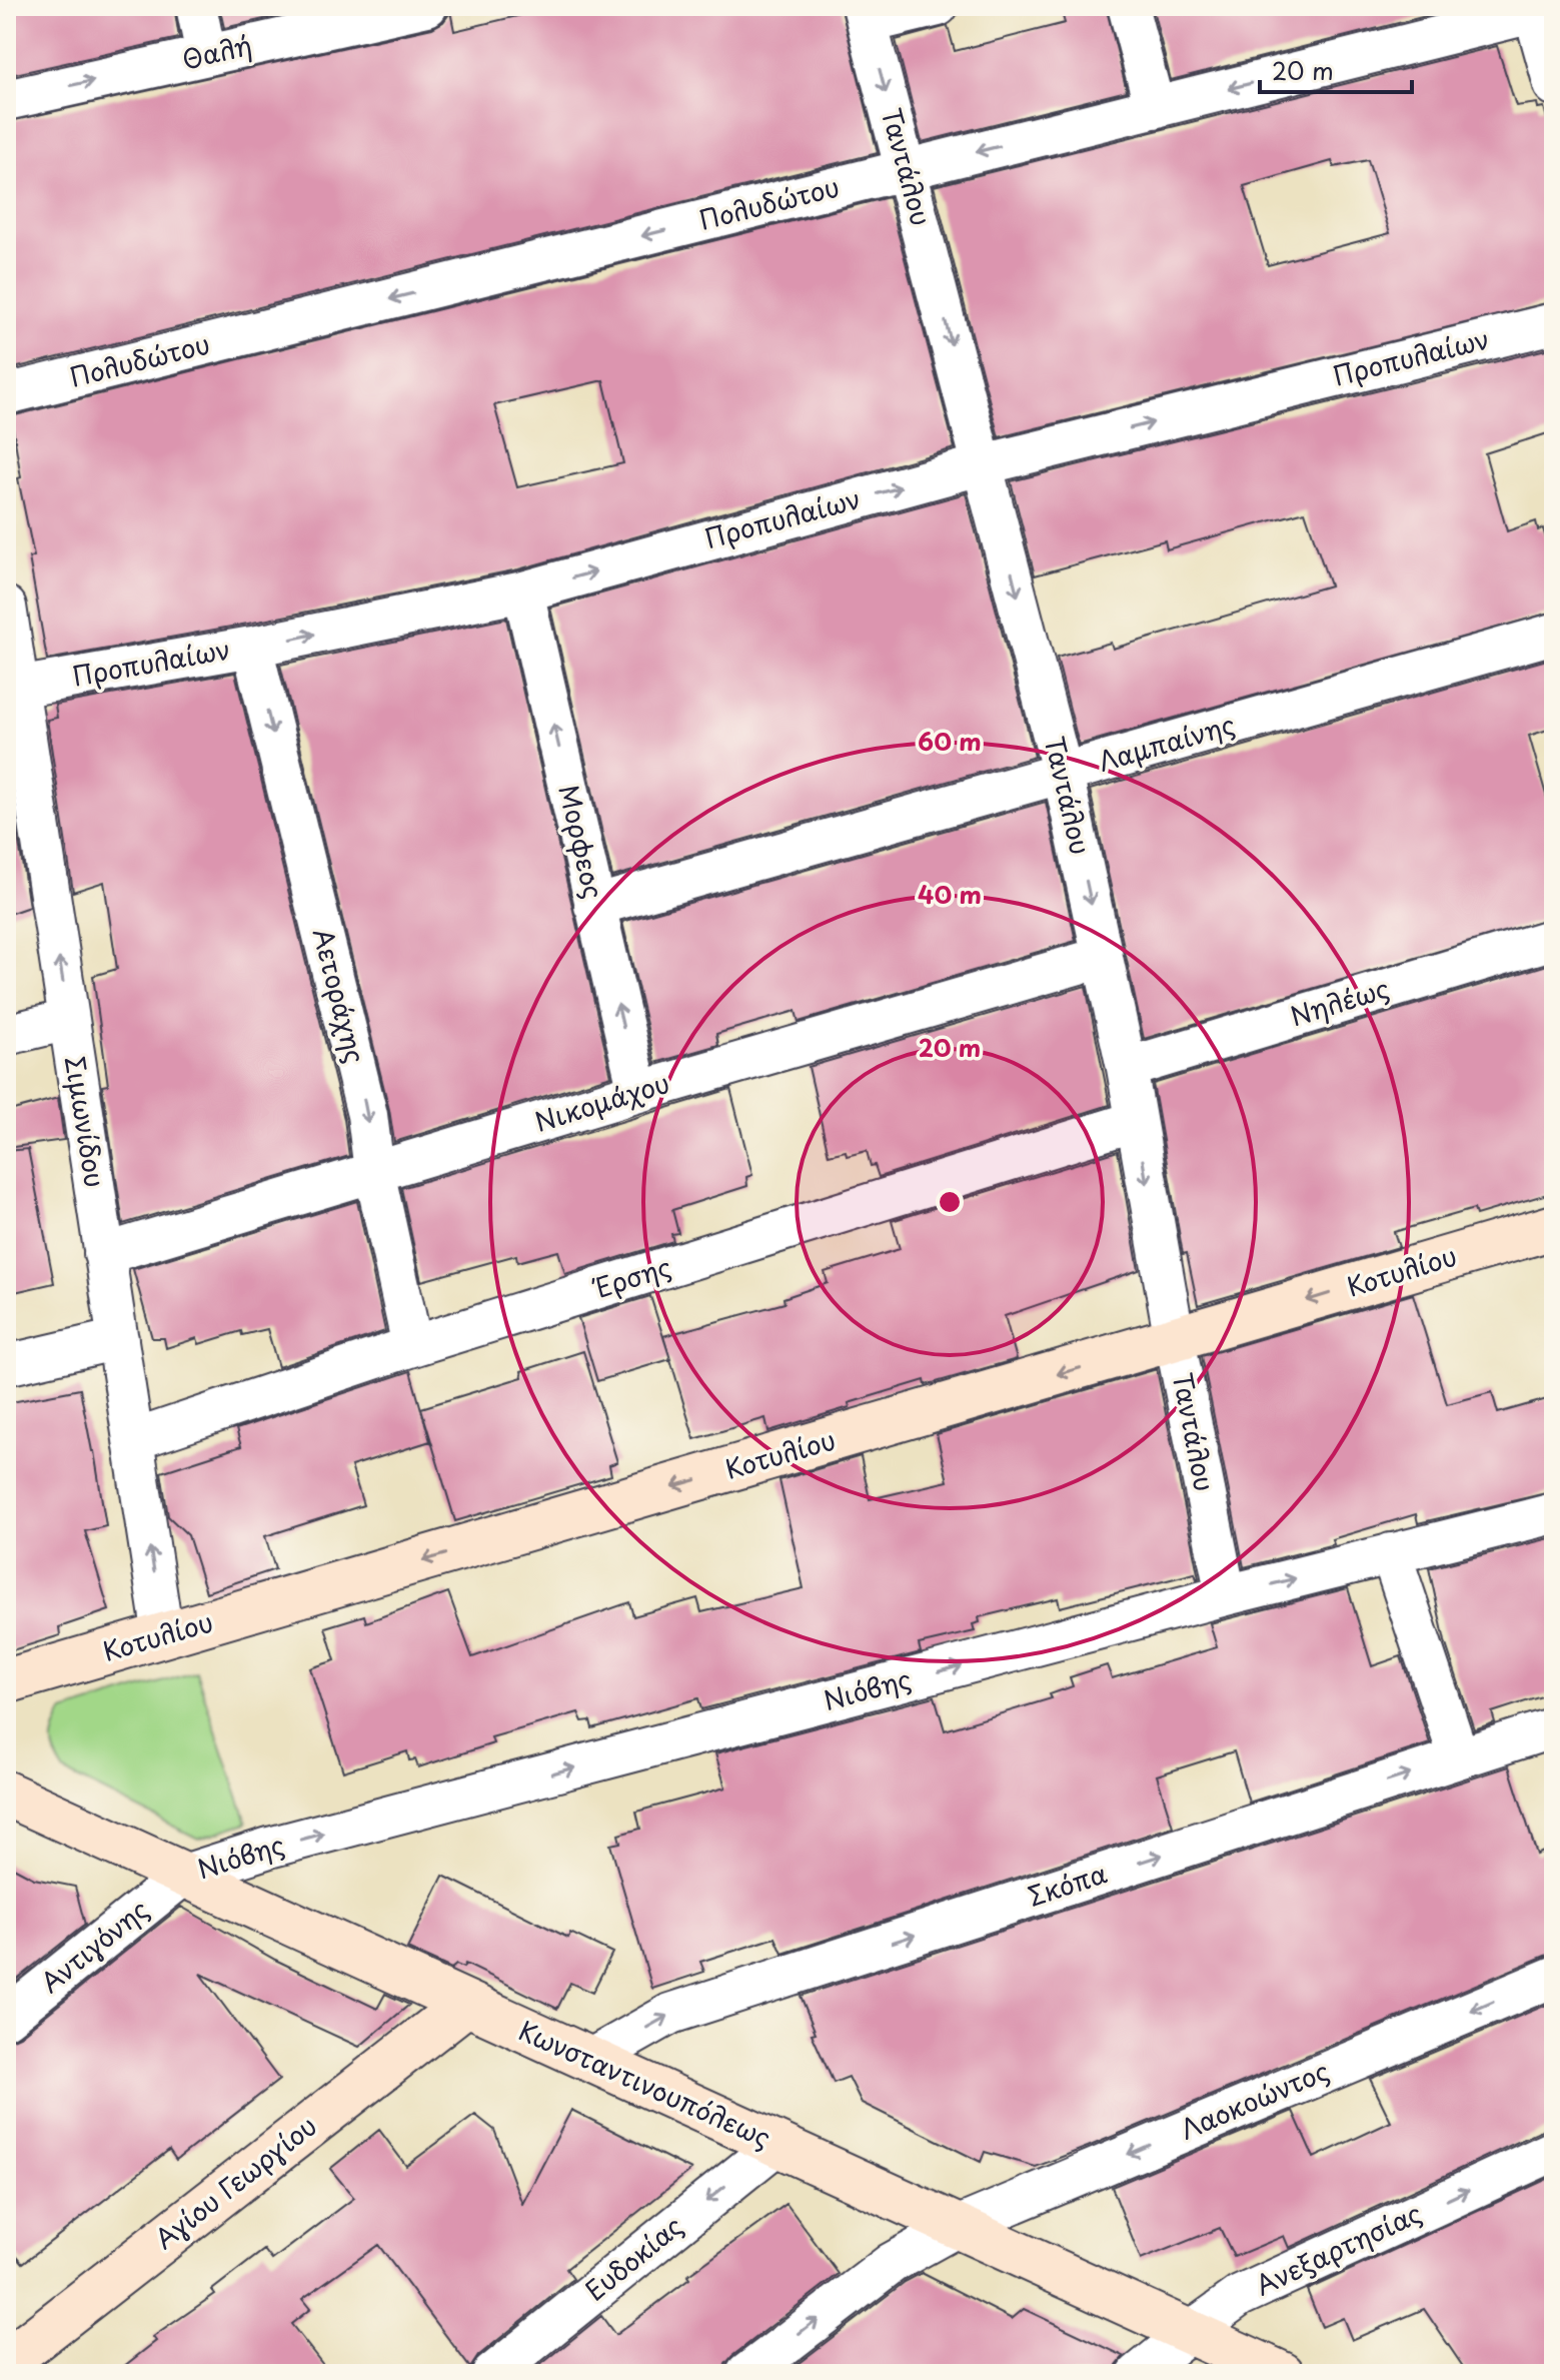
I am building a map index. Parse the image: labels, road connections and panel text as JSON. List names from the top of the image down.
{
  "streets": {
    "street": [
      "Θαλή",
      "Ταντάλου",
      "Πολυδώτου",
      "Προπυλαίων",
      "Λαμπαίνης",
      "Μορφεος",
      "Αετοράχης",
      "Νηλέως",
      "Νικομάχου",
      "Σιμωνίδου",
      "Κοτυλίου",
      "Έρσης",
      "Νιόβης",
      "Σκόπα",
      "Αντιγόνης",
      "Κωνσταντινουπόλεως",
      "Λαοκοώντος",
      "Αγίου Γεωργίου",
      "Ανεξαρτησίας",
      "Ευδοκίας"
    ]
  },
  "crossings": [
    ["Ταντάλου", "Πολυδώτου"],
    ["Ταντάλου", "Προπυλαίων"],
    ["Ταντάλου", "Λαμπαίνης"],
    ["Ταντάλου", "Νηλέως"],
    ["Ταντάλου", "Νικομάχου"],
    ["Ταντάλου", "Κοτυλίου"],
    ["Ταντάλου", "Έρσης"],
    ["Ταντάλου", "Νιόβης"],
    ["Προπυλαίων", "Μορφεος"],
    ["Προπυλαίων", "Αετοράχης"],
    ["Προπυλαίων", "Σιμωνίδου"],
    ["Λαμπαίνης", "Μορφεος"],
    ["Μορφεος", "Νικομάχου"],
    ["Αετοράχης", "Νικομάχου"],
    ["Αετοράχης", "Έρσης"],
    ["Νικομάχου", "Σιμωνίδου"],
    ["Σιμωνίδου", "Κοτυλίου"],
    ["Σιμωνίδου", "Έρσης"],
    ["Νιόβης", "Αντιγόνης"],
    ["Νιόβης", "Κωνσταντινουπόλεως"],
    ["Σκόπα", "Κωνσταντινουπόλεως"],
    ["Αντιγόνης", "Κωνσταντινουπόλεως"],
    ["Κωνσταντινουπόλεως", "Λαοκοώντος"],
    ["Κωνσταντινουπόλεως", "Αγίου Γεωργίου"],
    ["Κωνσταντινουπόλεως", "Ανεξαρτησίας"],
    ["Κωνσταντινουπόλεως", "Ευδοκίας"]
  ],
  "one_way": [
    "Θαλή",
    "Ταντάλου",
    "Πολυδώτου",
    "Προπυλαίων",
    "Μορφεος",
    "Αετοράχης",
    "Σιμωνίδου",
    "Κοτυλίου",
    "Νιόβης",
    "Σκόπα",
    "Ανεξαρτησίας",
    "Ευδοκίας"
  ],
  "scale_bar": "20 m",
  "rings": ["60 m", "40 m", "20 m"]
}
